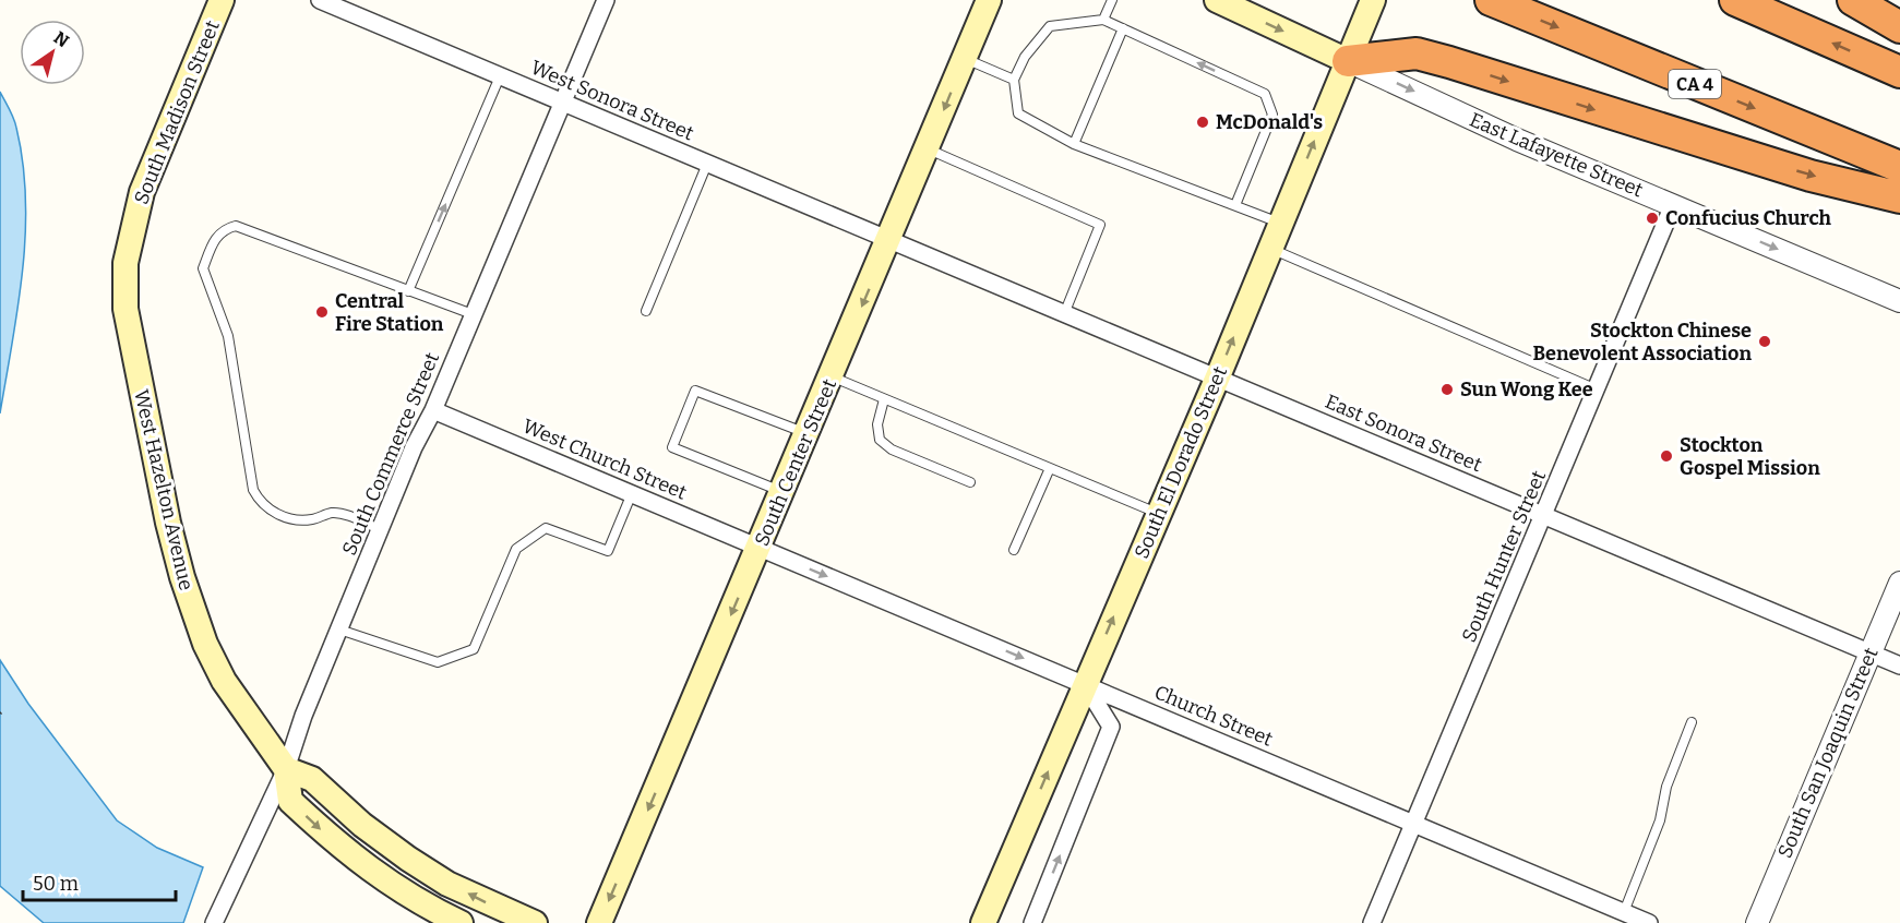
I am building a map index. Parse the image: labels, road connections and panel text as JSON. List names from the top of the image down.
{
  "streets": {
    "highway": ["CA 4"],
    "main road": [
      "South Madison Street",
      "East Lafayette Street",
      "South Center Street",
      "South El Dorado Street",
      "West Hazelton Avenue"
    ],
    "street": [
      "West Sonora Street",
      "East Sonora Street",
      "South Commerce Street",
      "West Church Street",
      "South Hunter Street",
      "Church Street",
      "South San Joaquin Street"
    ]
  },
  "crossings": [
    ["West Sonora Street", "East Sonora Street"],
    ["West Sonora Street", "South Commerce Street"],
    ["West Sonora Street", "South Center Street"],
    ["South Madison Street", "West Hazelton Avenue"],
    ["East Lafayette Street", "South El Dorado Street"],
    ["East Lafayette Street", "South Hunter Street"],
    ["East Sonora Street", "South Center Street"],
    ["East Sonora Street", "South El Dorado Street"],
    ["East Sonora Street", "South Hunter Street"],
    ["East Sonora Street", "South San Joaquin Street"],
    ["South Commerce Street", "West Church Street"],
    ["South Commerce Street", "West Hazelton Avenue"],
    ["West Church Street", "South Center Street"],
    ["West Church Street", "Church Street"],
    ["South Center Street", "Church Street"],
    ["South El Dorado Street", "Church Street"],
    ["South Hunter Street", "Church Street"]
  ],
  "one_way": [
    "East Lafayette Street",
    "South Center Street",
    "South El Dorado Street",
    "Church Street"
  ],
  "places": [
    "McDonald's",
    "Confucius Church",
    "Central Fire Station",
    "Stockton Chinese Benevolent Association",
    "Sun Wong Kee",
    "Stockton Gospel Mission"
  ],
  "scale_bar": "50 m",
  "north": "top right"
}
